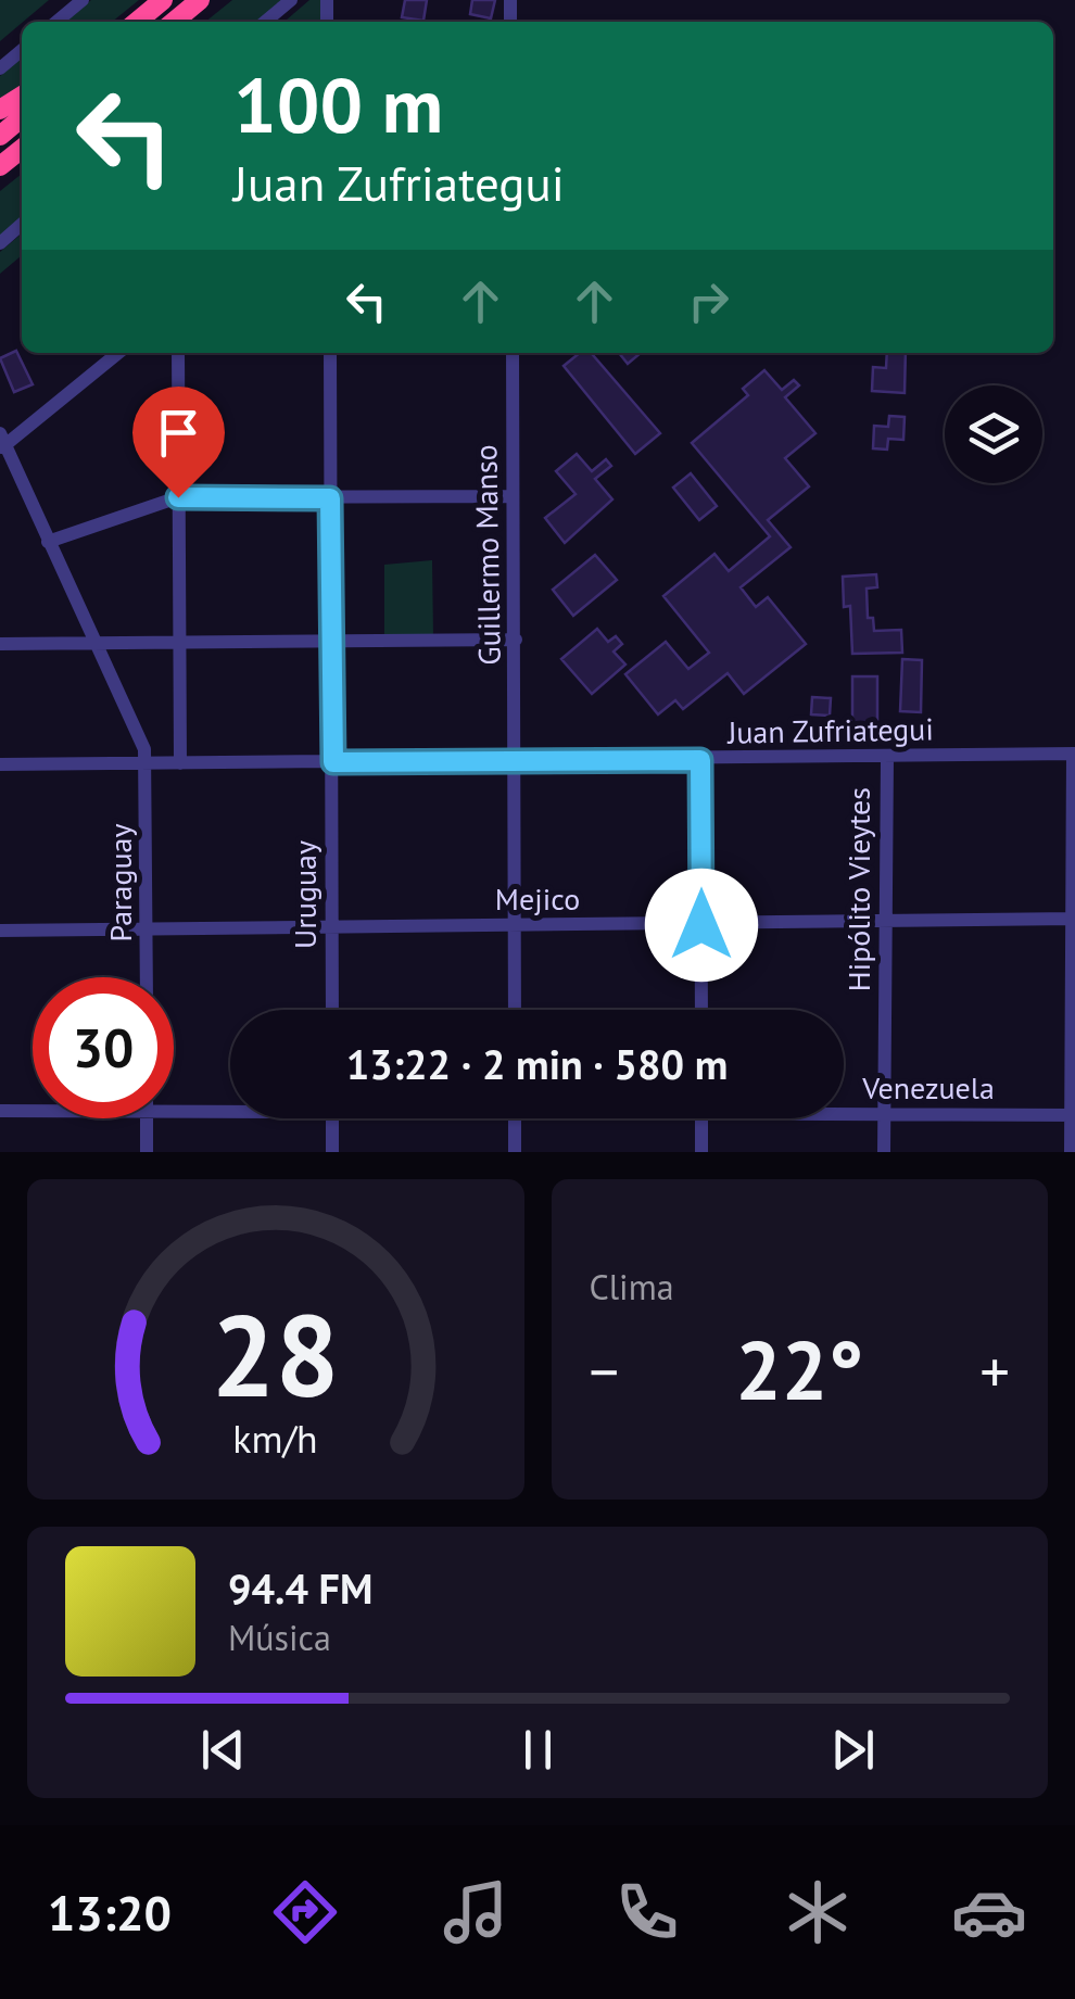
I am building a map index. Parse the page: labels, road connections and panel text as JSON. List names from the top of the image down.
{
  "streets": {
    "street": [
      "Guillermo Manso",
      "Juan Zufriategui",
      "Paraguay",
      "Hipólito Vieytes",
      "Uruguay",
      "Mejico",
      "Venezuela"
    ]
  },
  "crossings": [
    ["Guillermo Manso", "Juan Zufriategui"],
    ["Guillermo Manso", "Mejico"],
    ["Juan Zufriategui", "Paraguay"],
    ["Juan Zufriategui", "Hipólito Vieytes"],
    ["Juan Zufriategui", "Uruguay"],
    ["Paraguay", "Mejico"],
    ["Hipólito Vieytes", "Mejico"],
    ["Hipólito Vieytes", "Venezuela"],
    ["Uruguay", "Mejico"]
  ],
  "page": {
    "turn": ["100 m", "Juan Zufriategui"],
    "limit": "30",
    "trip": "13:22 · 2 min · 580 m",
    "tile": "Clima",
    "heat": ["−", "22°", "+"],
    "song": ["94.4 FM", "Música"],
    "tabs": "13:20",
    "gauge": ["28", "km/h"]
  }
}
